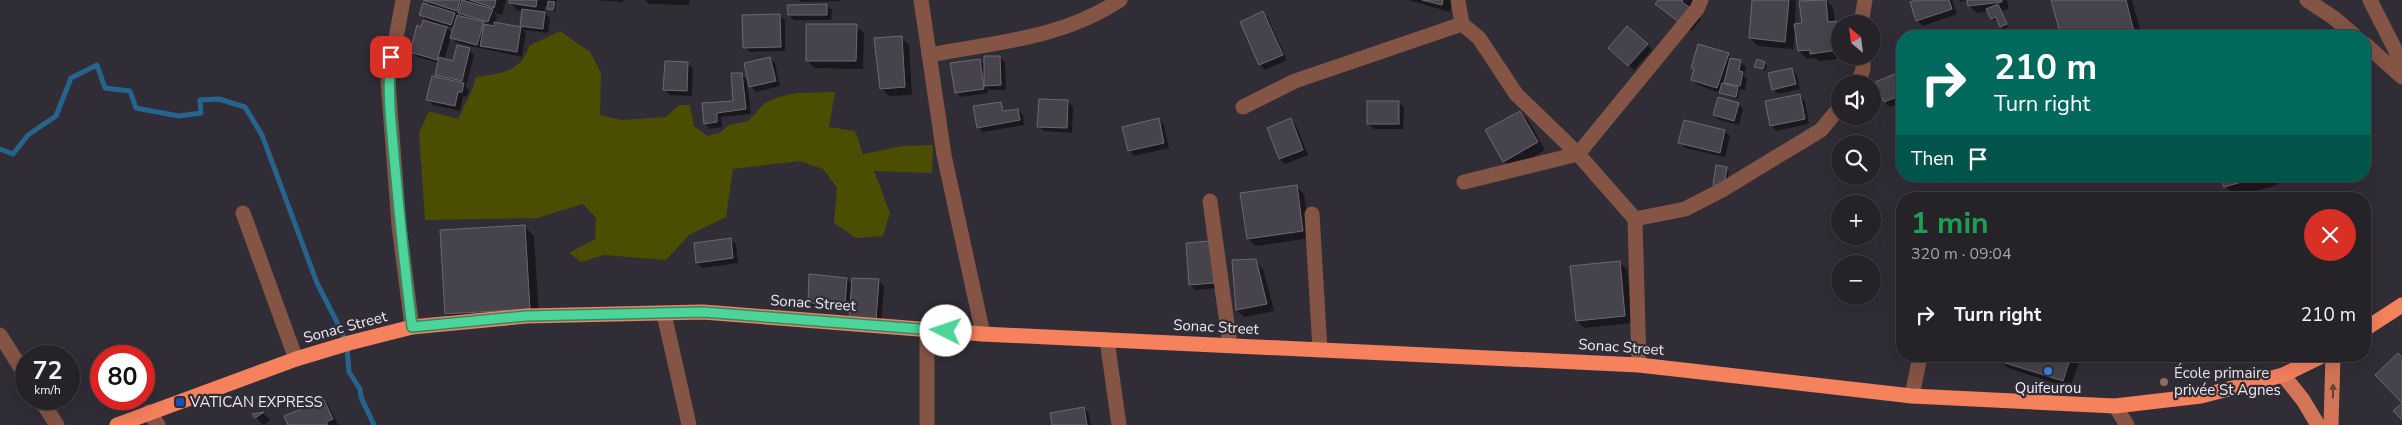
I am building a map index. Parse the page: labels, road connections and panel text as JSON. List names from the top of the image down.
{
  "streets": {
    "highway": ["Sonac Street"]
  },
  "places": {
    "other": ["Quifeurou", "École primaire privée St Agnes"],
    "transit": ["VATICAN EXPRESS"]
  },
  "north": "top left",
  "page": {
    "map_buttons": ["+", "−"],
    "turn": ["210 m", "Turn right"],
    "then": "Then",
    "heading": ["1 min", "320 m · 09:04"],
    "list": [
      {
        "name": "Turn right",
        "value": "210 m"
      }
    ],
    "speed": "72 km/h",
    "limit": "80"
  }
}
